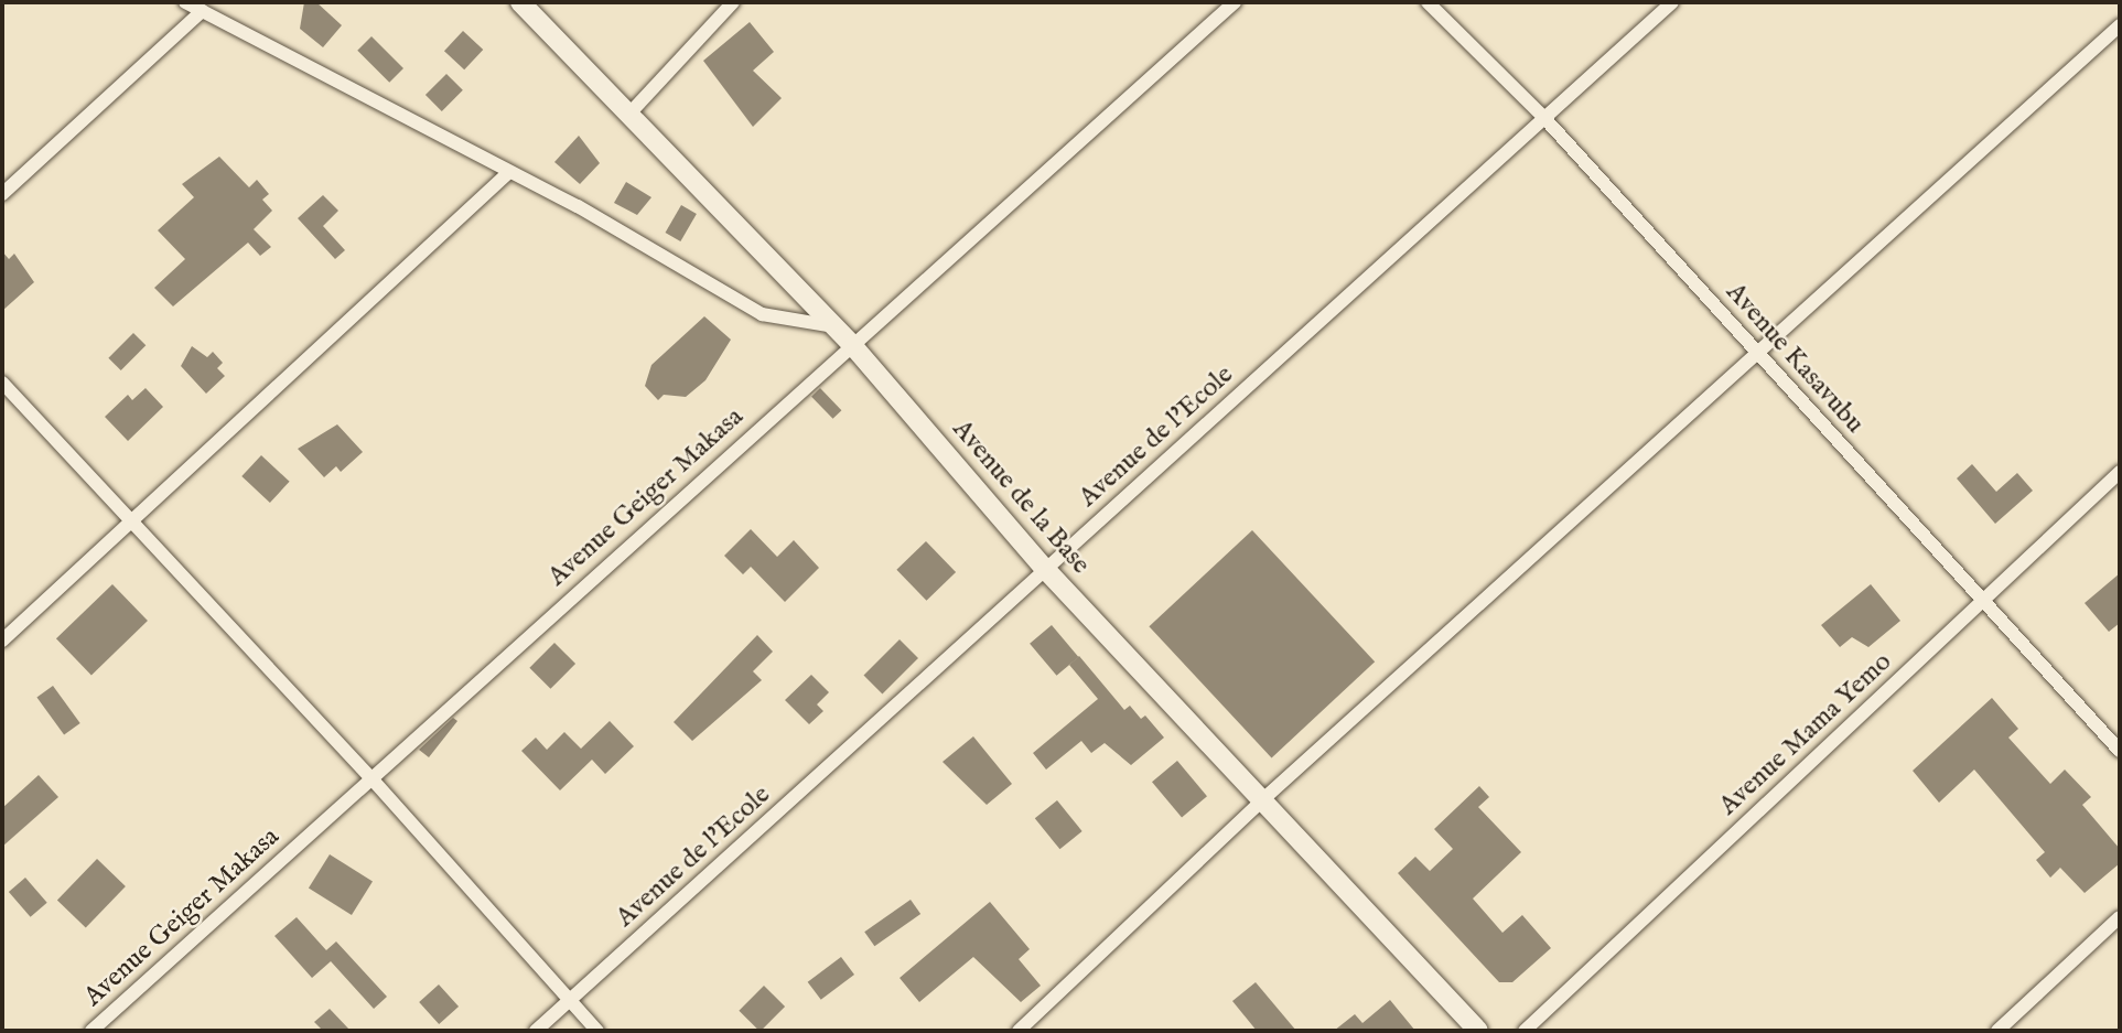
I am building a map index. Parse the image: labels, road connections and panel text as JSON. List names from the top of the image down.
{
  "streets": {
    "main road": ["Avenue de la Base"],
    "street": [
      "Avenue Kasavubu",
      "Avenue de l'Ecole",
      "Avenue Geiger Makasa",
      "Avenue Mama Yemo"
    ]
  },
  "crossings": [
    ["Avenue Kasavubu", "Avenue de l'Ecole"],
    ["Avenue Kasavubu", "Avenue Mama Yemo"],
    ["Avenue de l'Ecole", "Avenue de la Base"],
    ["Avenue Geiger Makasa", "Avenue de la Base"]
  ]
}
